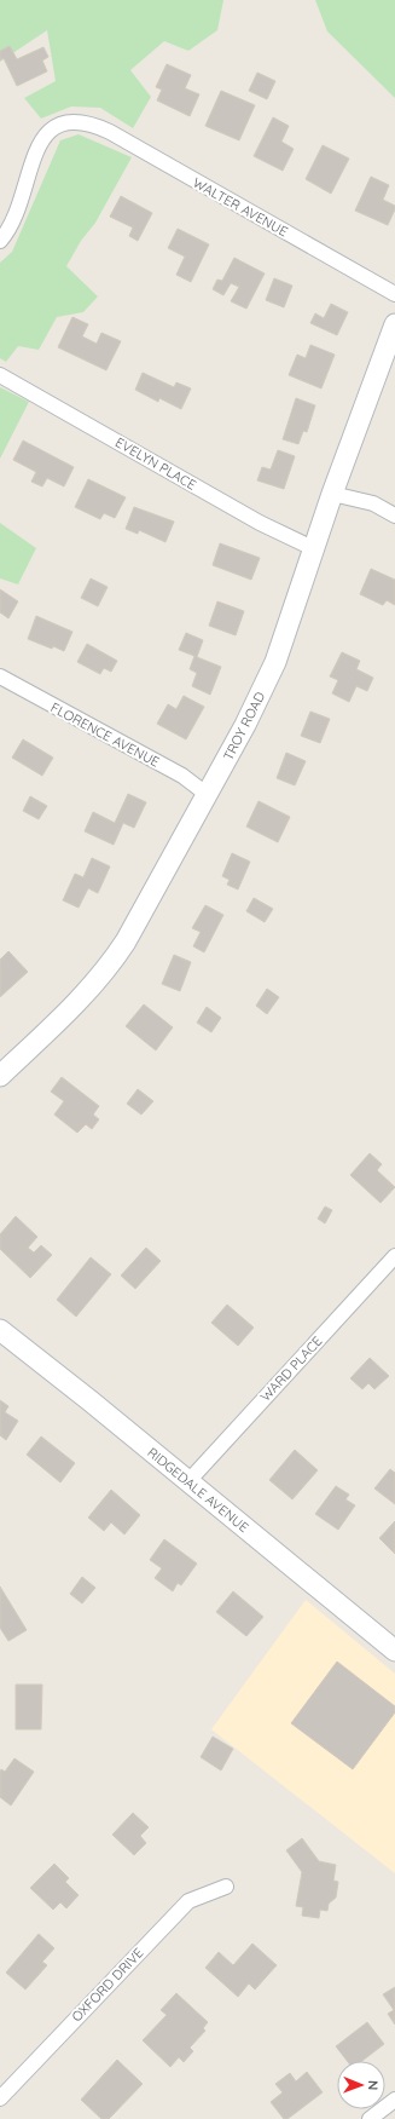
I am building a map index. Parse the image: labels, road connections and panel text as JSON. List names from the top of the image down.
{
  "streets": {
    "street": [
      "WALTER AVENUE",
      "EVELYN PLACE",
      "TROY ROAD",
      "FLORENCE AVENUE",
      "WARD PLACE",
      "RIDGEDALE AVENUE",
      "OXFORD DRIVE"
    ]
  },
  "crossings": [
    ["EVELYN PLACE", "TROY ROAD"],
    ["TROY ROAD", "FLORENCE AVENUE"],
    ["WARD PLACE", "RIDGEDALE AVENUE"]
  ],
  "north": "right"
}
